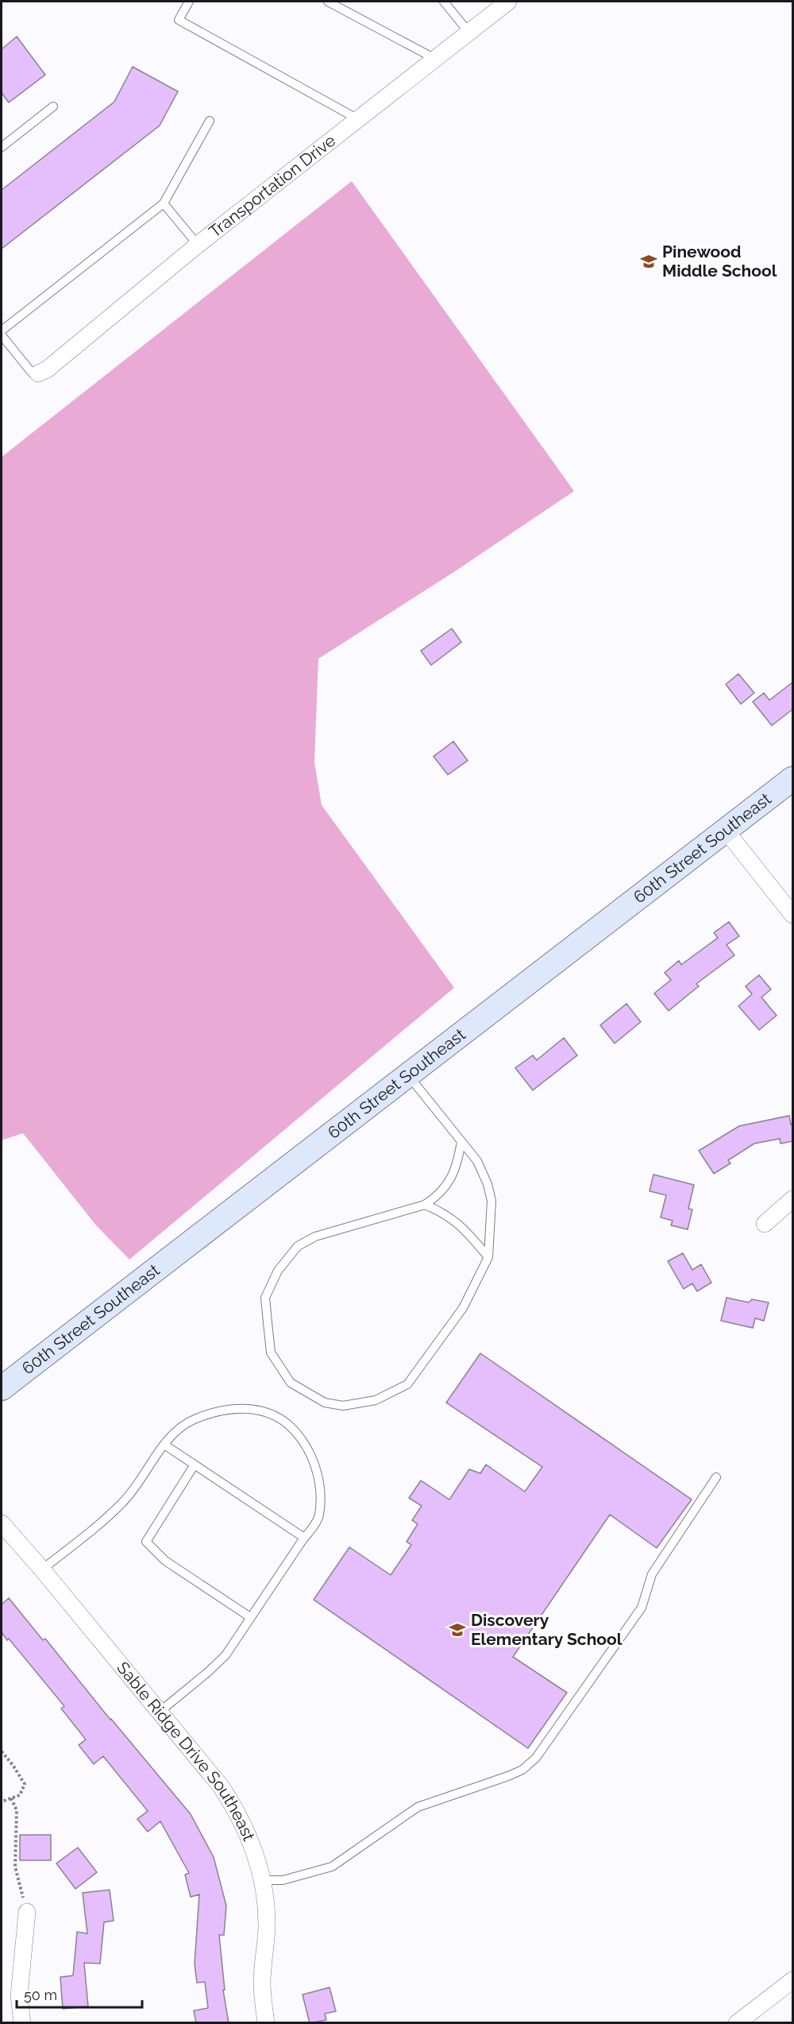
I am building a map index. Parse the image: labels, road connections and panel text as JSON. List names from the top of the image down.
{
  "streets": {
    "main road": ["60th Street Southeast"],
    "street": ["Transportation Drive", "Sable Ridge Drive Southeast"]
  },
  "places": {
    "school or university": ["Pinewood Middle School", "Discovery Elementary School"]
  },
  "scale_bar": "50 m"
}
